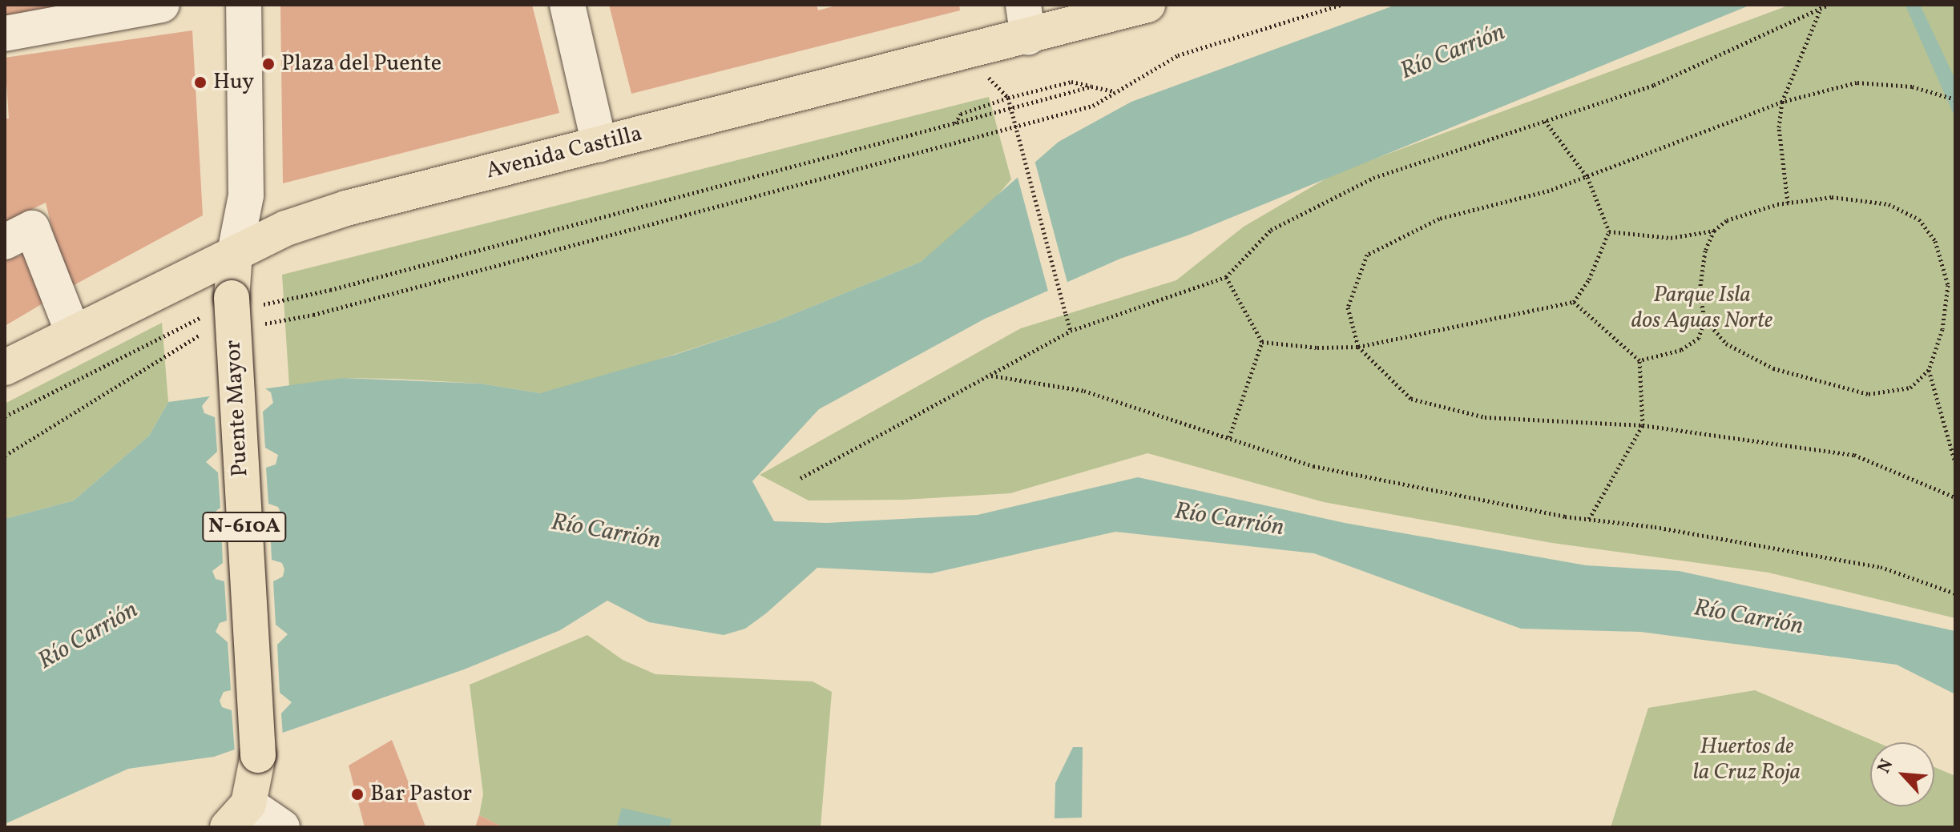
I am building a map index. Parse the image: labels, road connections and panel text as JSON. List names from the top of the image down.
{
  "streets": {
    "main road": ["Avenida Castilla", "Puente Mayor", "N-610A"]
  },
  "crossings": [
    ["Avenida Castilla", "Puente Mayor"]
  ],
  "water": ["Río Carrión"],
  "parks": ["Parque Isla dos Aguas Norte", "Huertos de la Cruz Roja"],
  "places": ["Plaza del Puente", "Huy", "Bar Pastor"],
  "north": "top left"
}
